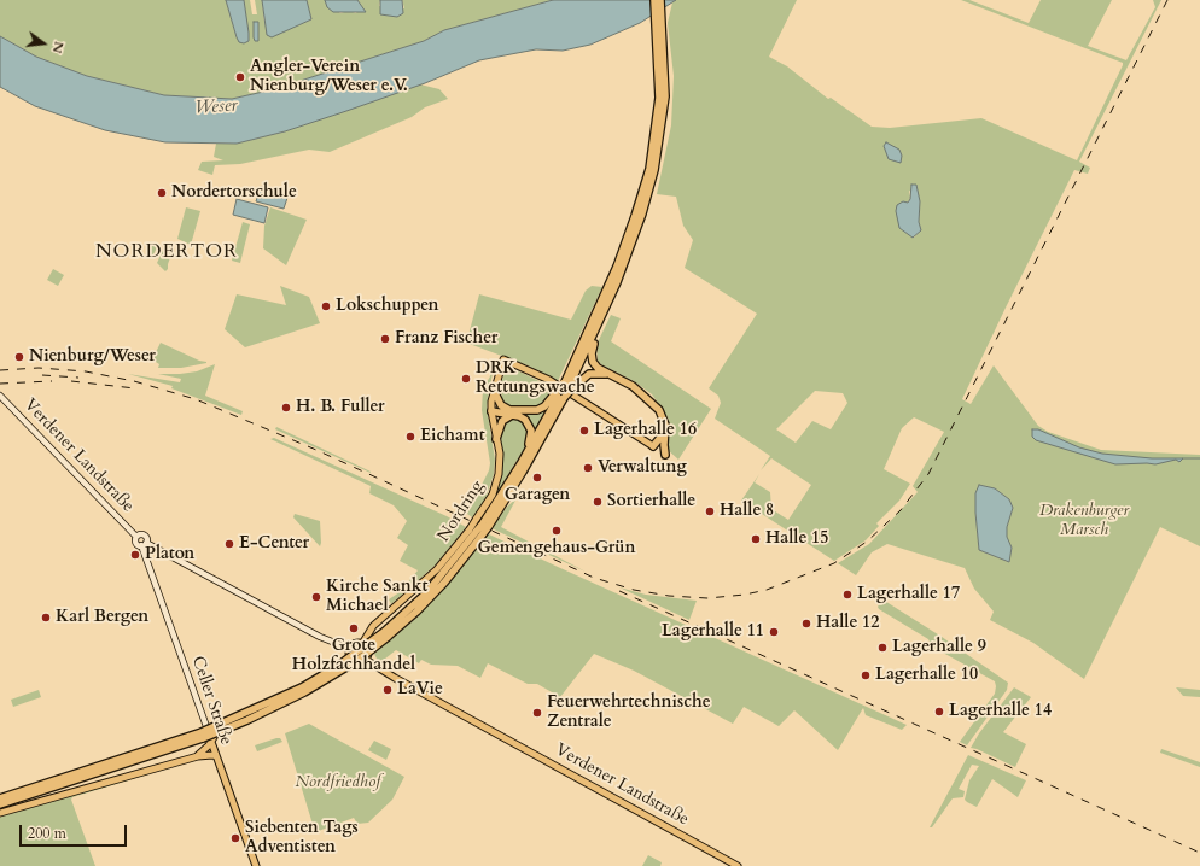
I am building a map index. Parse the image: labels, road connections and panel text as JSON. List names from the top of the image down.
{
  "streets": {
    "main road": ["Verdener Landstraße", "Nordring", "Celler Straße"]
  },
  "crossings": [
    ["Verdener Landstraße", "Nordring"],
    ["Verdener Landstraße", "Celler Straße"]
  ],
  "districts": ["NORDERTOR"],
  "water": ["Weser"],
  "parks": ["Drakenburger Marsch", "Nordfriedhof"],
  "places": [
    "Angler-Verein Nienburg/Weser e.V.",
    "Nordertorschule",
    "Lokschuppen",
    "Franz Fischer",
    "Nienburg/Weser",
    "DRK Rettungswache",
    "H. B. Fuller",
    "Lagerhalle 16",
    "Eichamt",
    "Verwaltung",
    "Garagen",
    "Sortierhalle",
    "Halle 8",
    "Gemengehaus-Grün",
    "Halle 15",
    "E-Center",
    "Platon",
    "Lagerhalle 17",
    "Kirche Sankt Michael",
    "Karl Bergen",
    "Halle 12",
    "Grote Holzfachhandel",
    "Lagerhalle 11",
    "Lagerhalle 9",
    "Lagerhalle 10",
    "LaVie",
    "Lagerhalle 14",
    "Feuerwehrtechnische Zentrale",
    "Siebenten Tags Adventisten"
  ],
  "scale_bar": "200 m",
  "north": "right"
}
